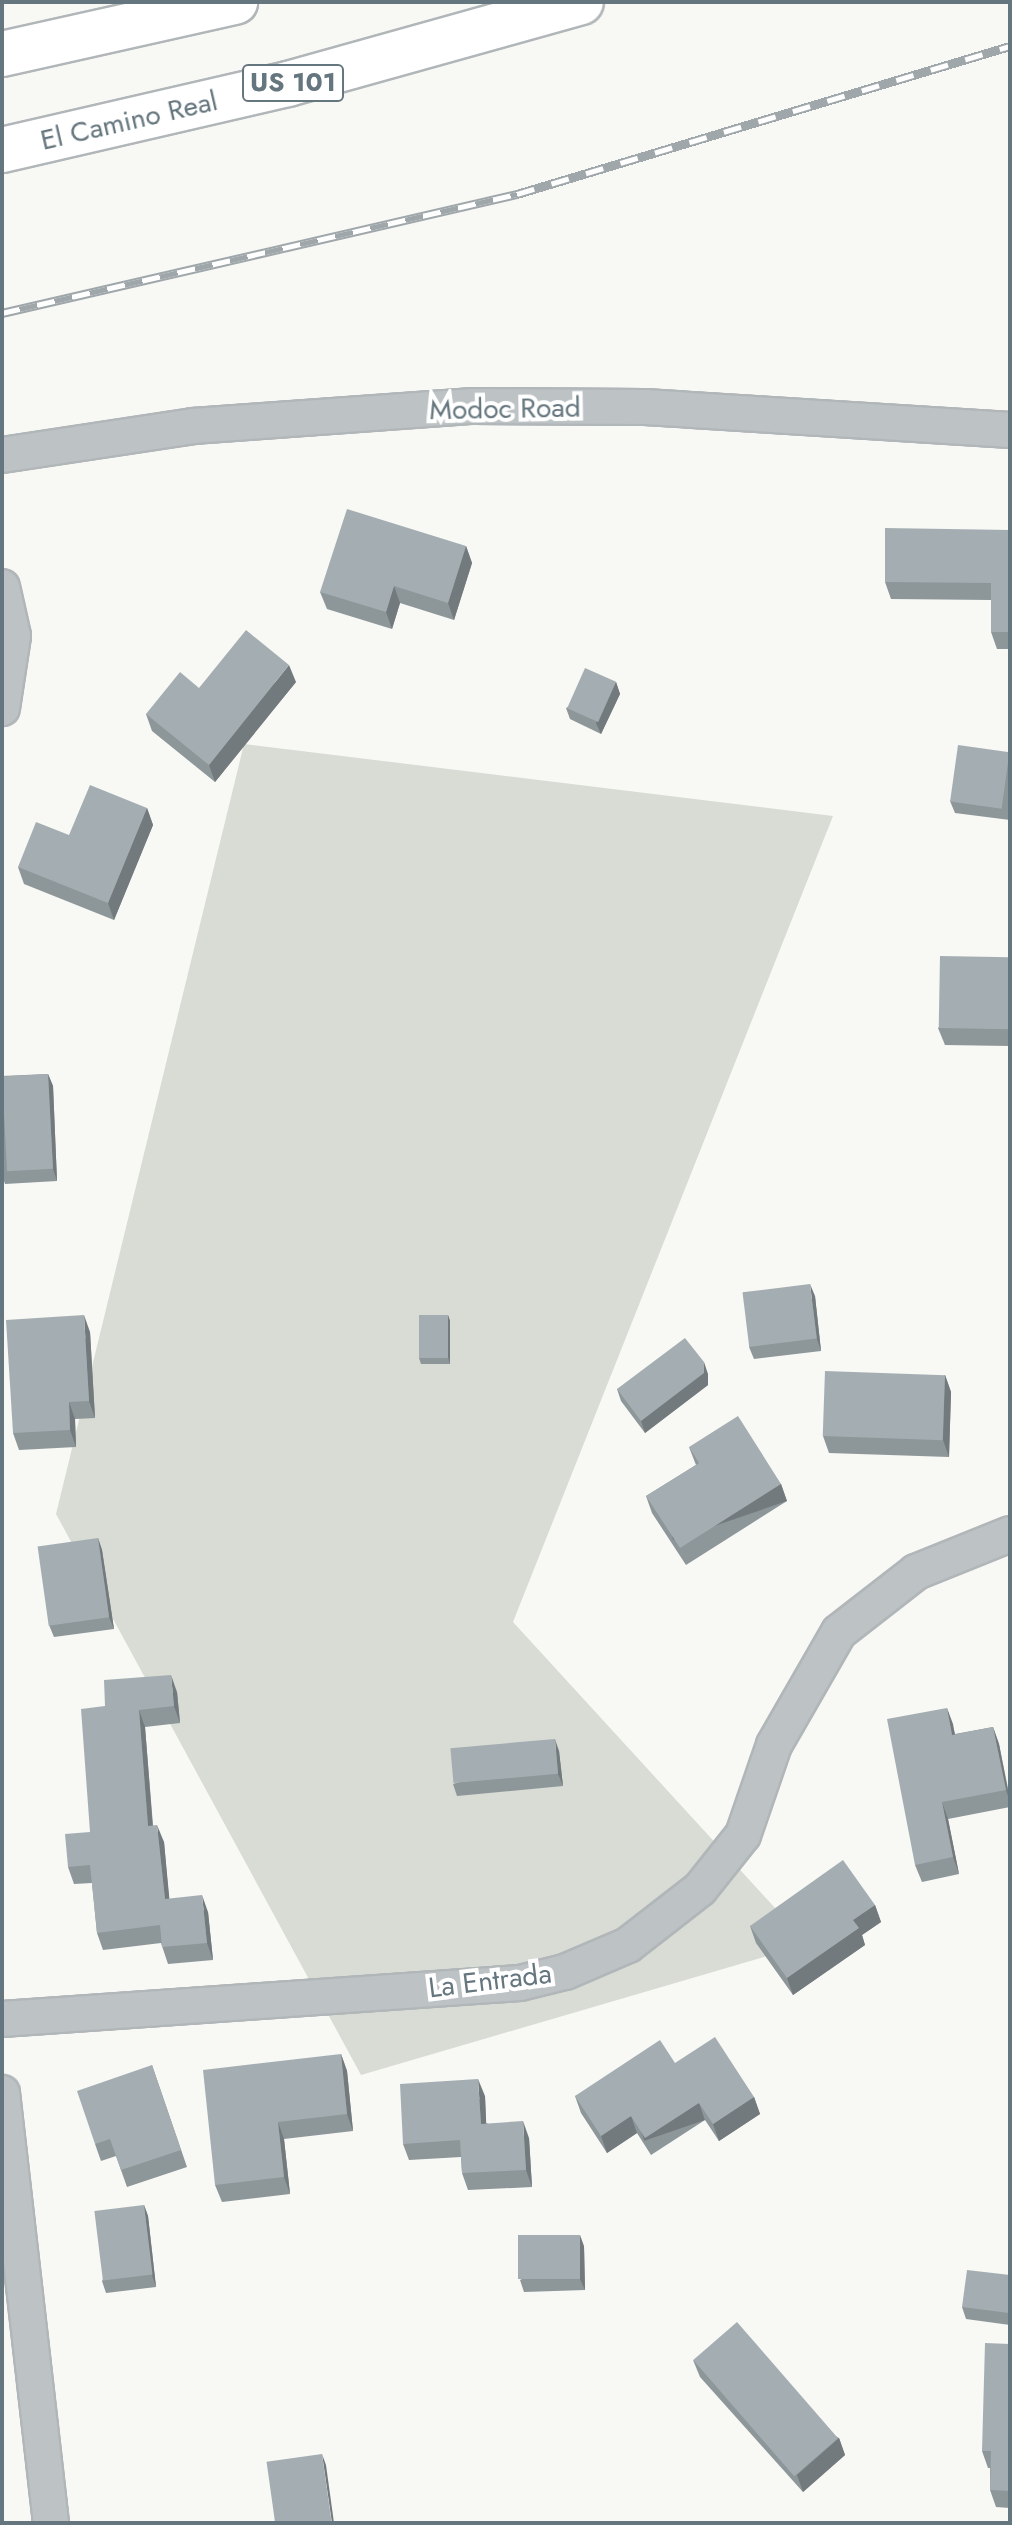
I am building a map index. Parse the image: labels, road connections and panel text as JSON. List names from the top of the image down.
{
  "streets": {
    "highway": ["US 101", "El Camino Real"],
    "street": ["Modoc Road", "La Entrada"]
  }
}
